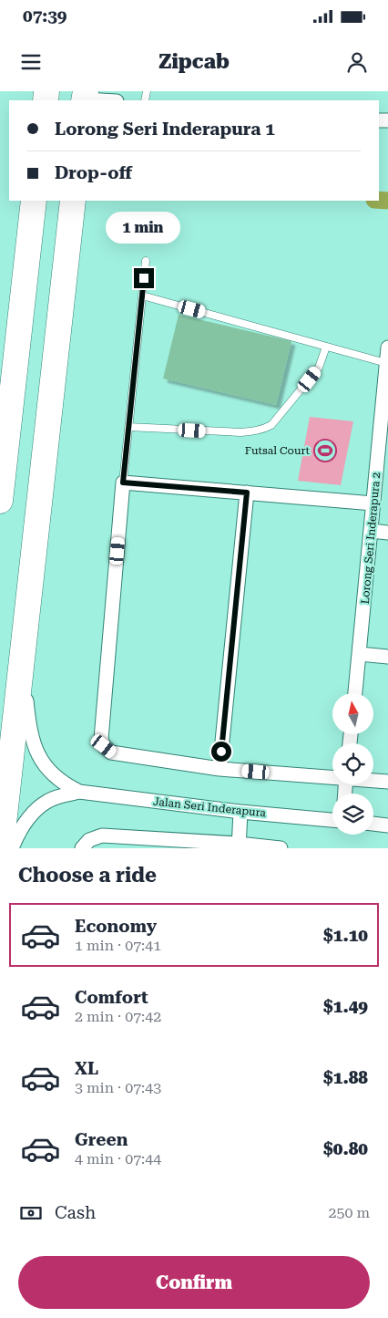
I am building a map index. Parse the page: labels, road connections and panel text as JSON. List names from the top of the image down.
{
  "streets": {
    "street": ["Lorong Seri Inderapura 2", "Jalan Seri Inderapura"]
  },
  "places": {
    "sports": ["Futsal Court"]
  },
  "north": "top",
  "page": {
    "status": "07:39",
    "header": "Zipcab",
    "banner": ["Lorong Seri Inderapura 1", "Drop-off"],
    "bubble": "1 min",
    "heading": "Choose a ride",
    "list": [
      {
        "name": "Economy",
        "note": "1 min · 07:41",
        "value": "$1.10"
      },
      {
        "name": "Comfort",
        "note": "2 min · 07:42",
        "value": "$1.49"
      },
      {
        "name": "XL",
        "note": "3 min · 07:43",
        "value": "$1.88"
      },
      {
        "name": "Green",
        "note": "4 min · 07:44",
        "value": "$0.80"
      }
    ],
    "pay": ["Cash", "250 m"],
    "buttons": "Confirm"
  }
}
